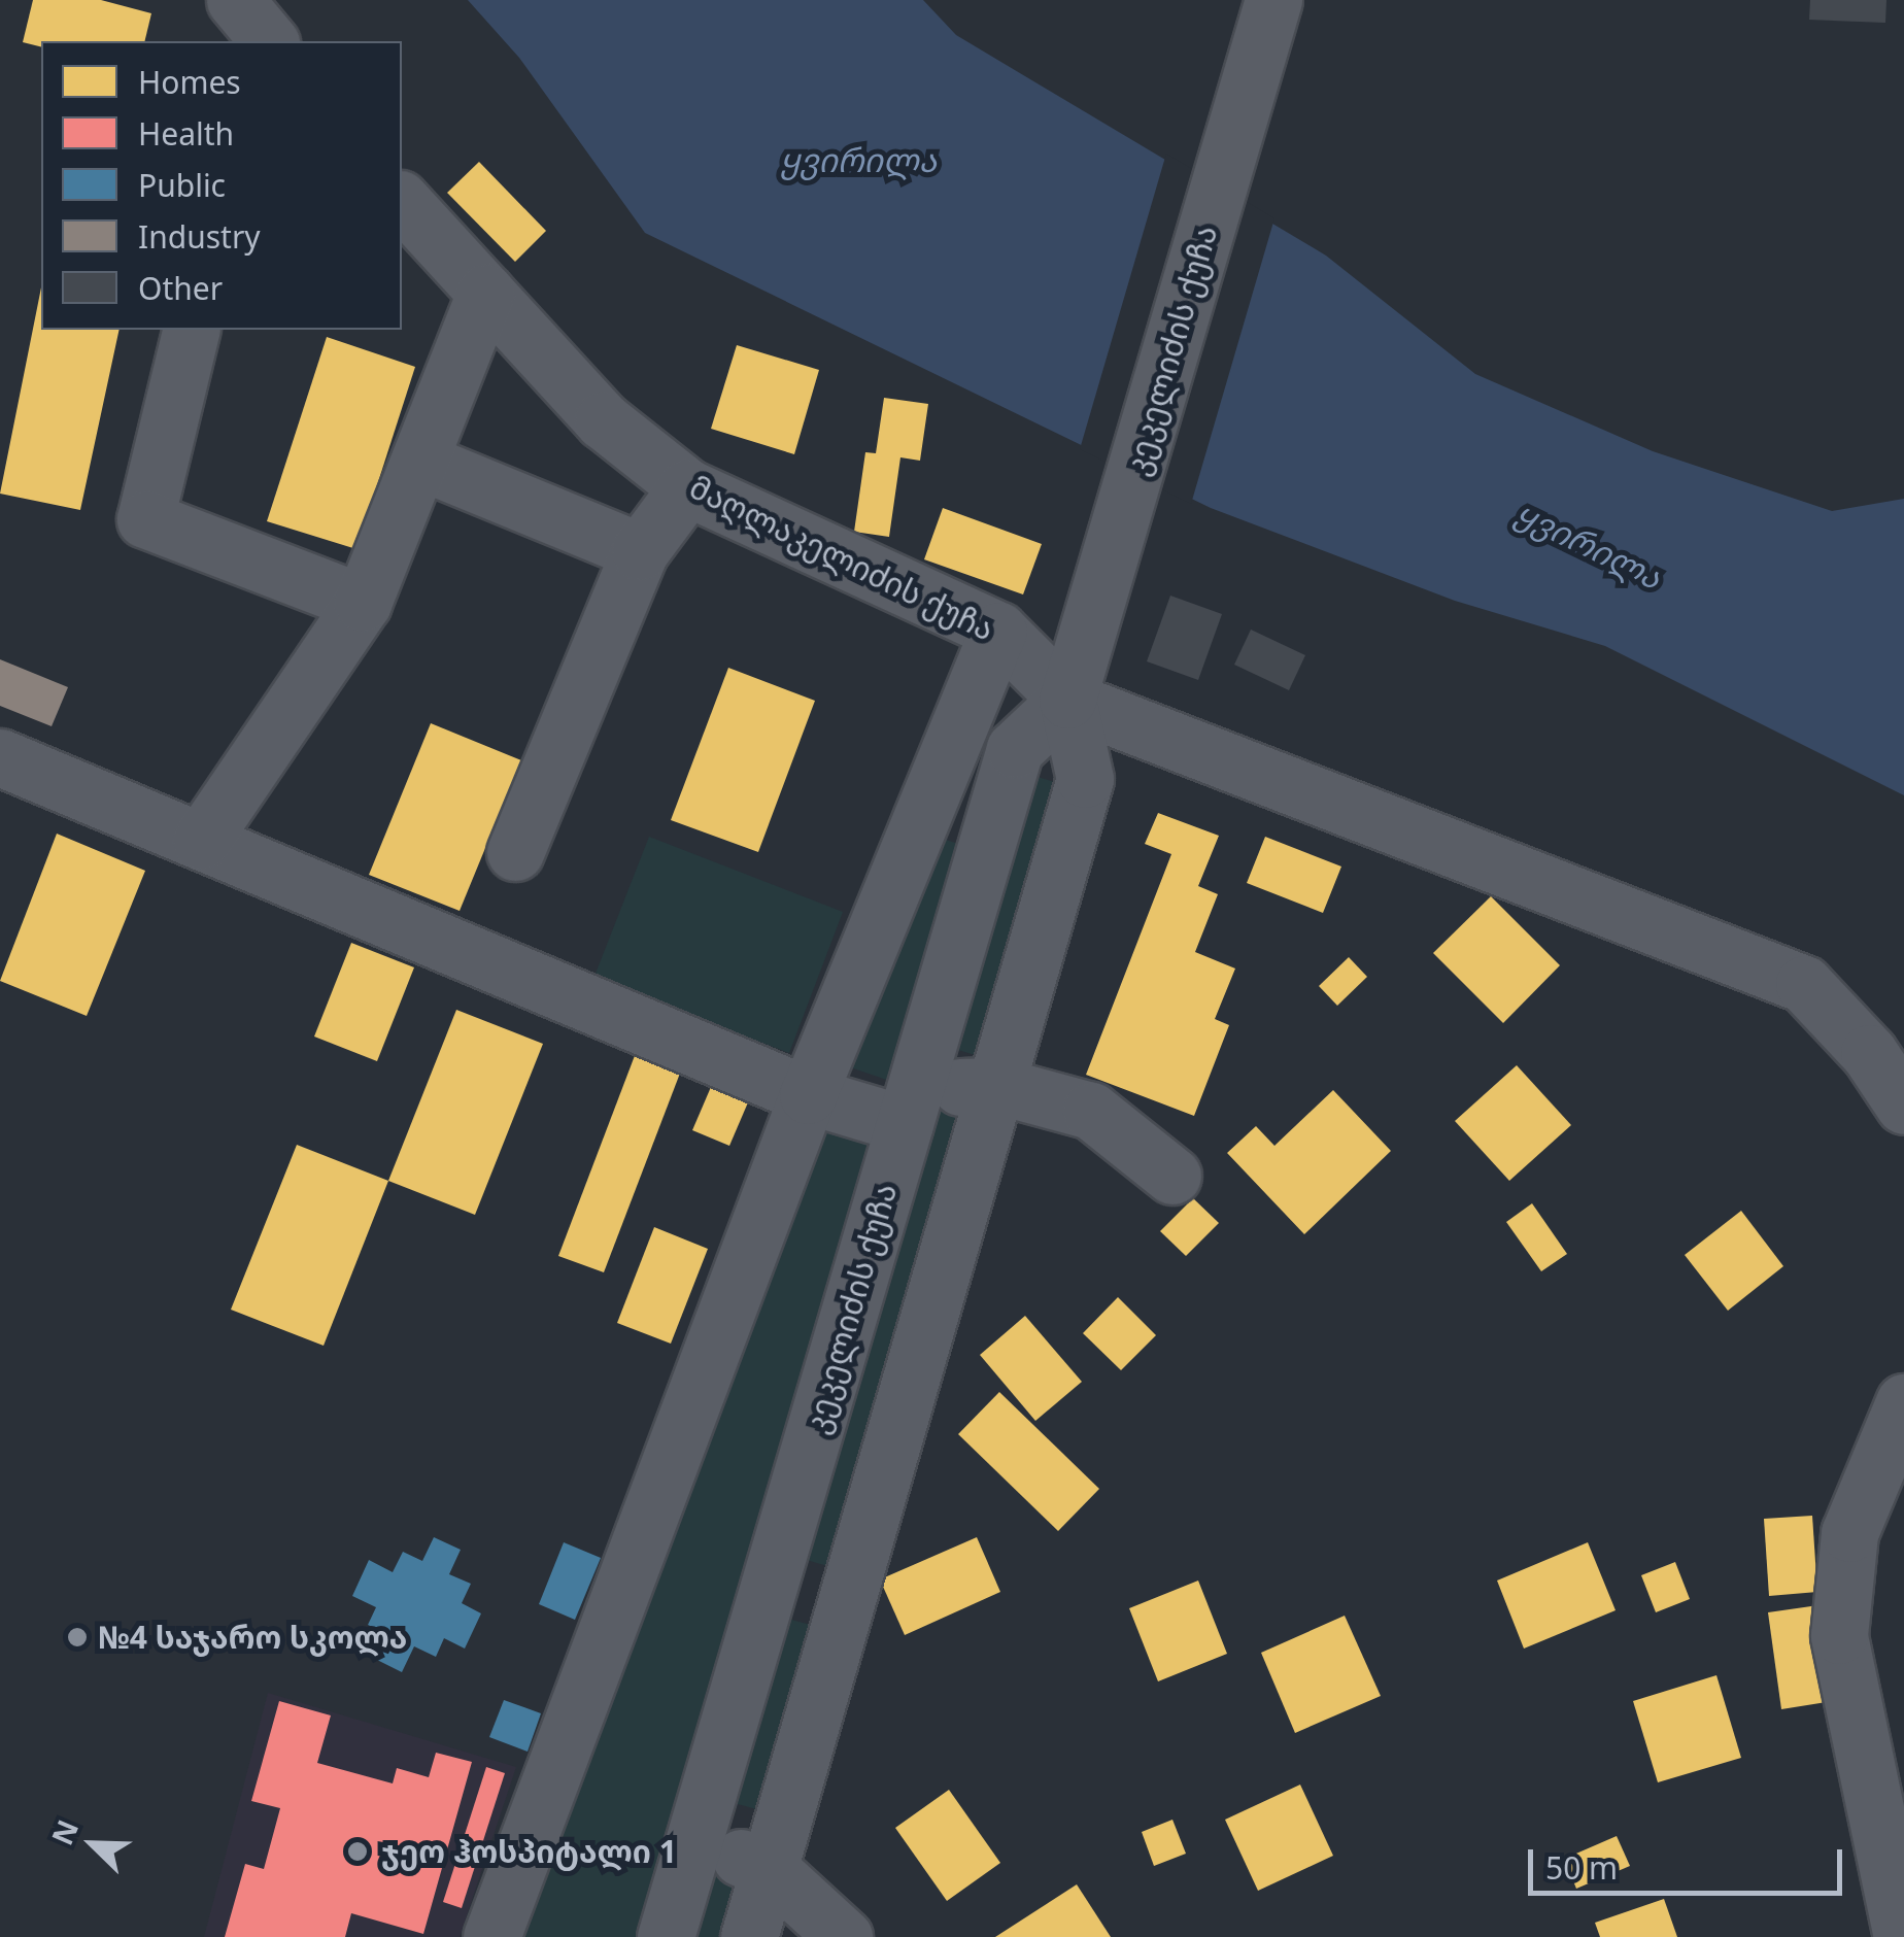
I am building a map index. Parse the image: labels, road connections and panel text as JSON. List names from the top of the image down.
{
  "streets": {
    "street": ["კეკელიძის ქუჩა", "მაღლაკელიძის ქუჩა"]
  },
  "crossings": [
    ["კეკელიძის ქუჩა", "მაღლაკელიძის ქუჩა"]
  ],
  "water": ["ყვირილა"],
  "places": ["№4 საჯარო სკოლა", "ჯეო ჰოსპიტალი 1"],
  "legend": [
    "Homes",
    "Health",
    "Public",
    "Industry",
    "Other"
  ],
  "scale_bar": "50 m",
  "north": "top left"
}
